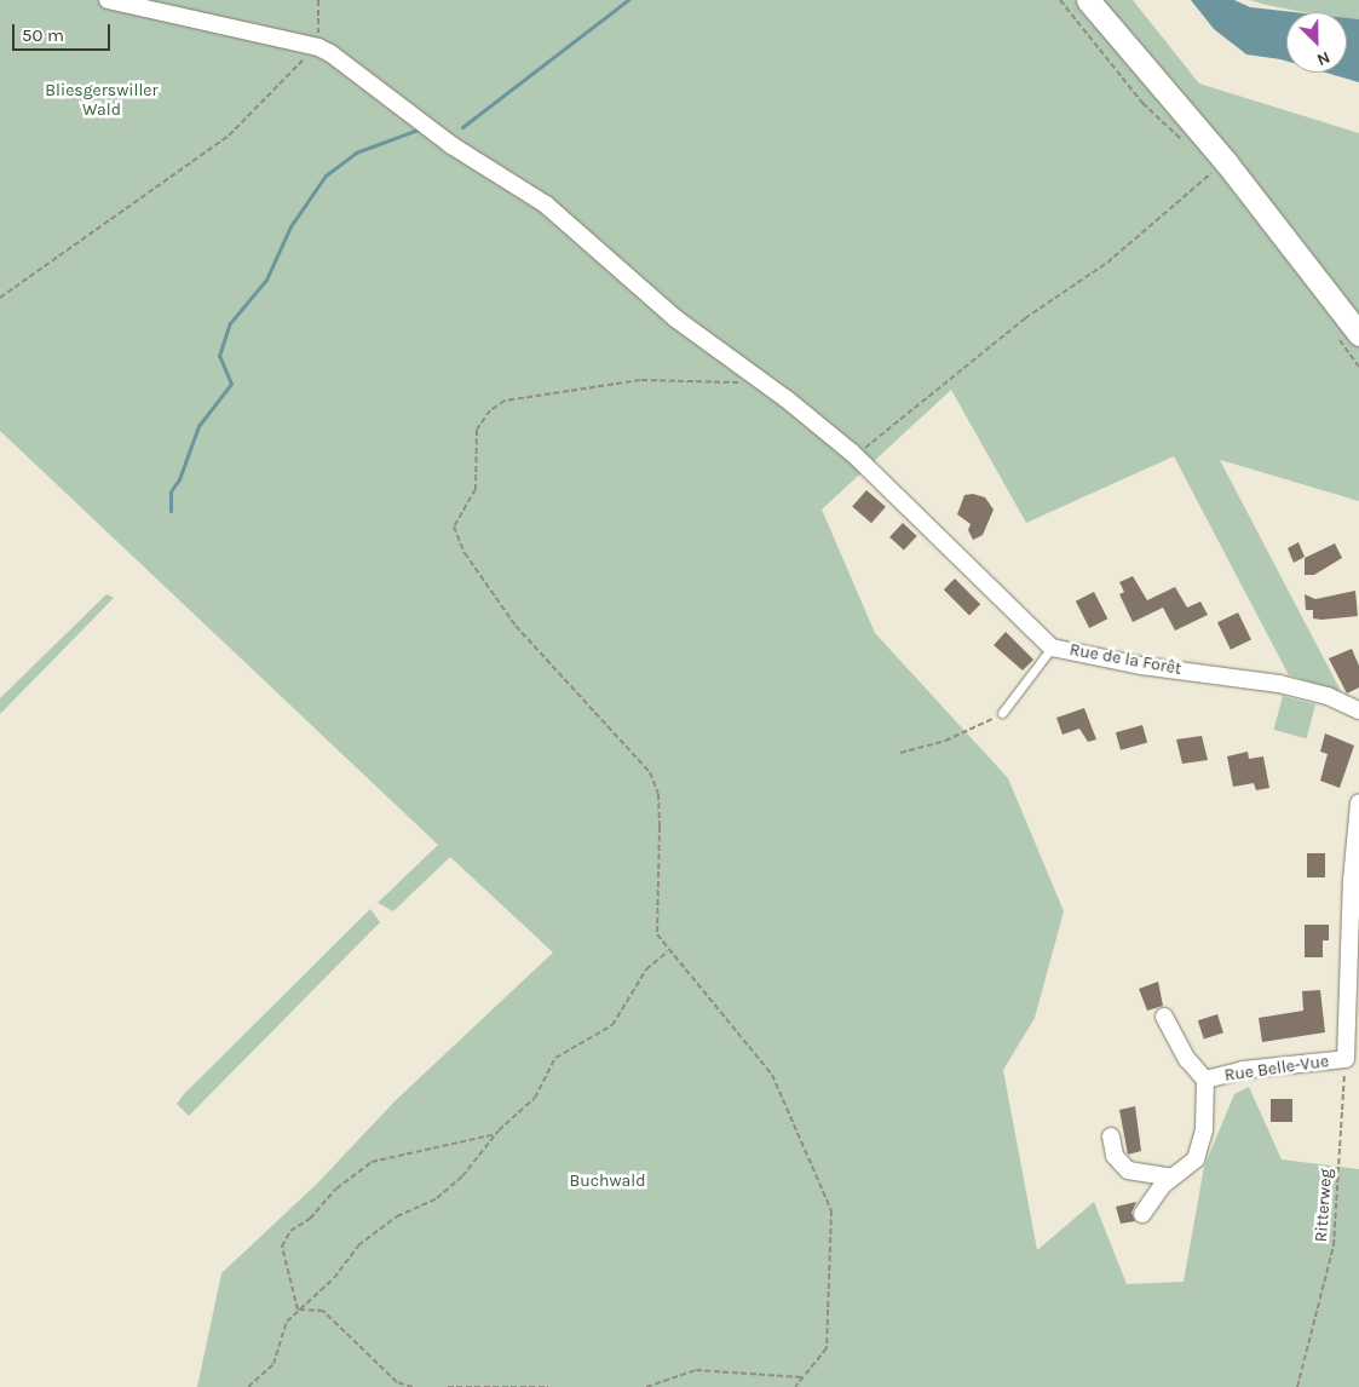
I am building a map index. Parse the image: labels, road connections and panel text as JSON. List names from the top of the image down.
{
  "streets": {
    "street": ["Rue de la Forêt", "Rue Belle-Vue"],
    "path": ["Ritterweg"]
  },
  "crossings": [
    ["Rue Belle-Vue", "Ritterweg"]
  ],
  "parks": ["Bliesgerswiller Wald", "Buchwald"],
  "scale_bar": "50 m",
  "north": "bottom right"
}
